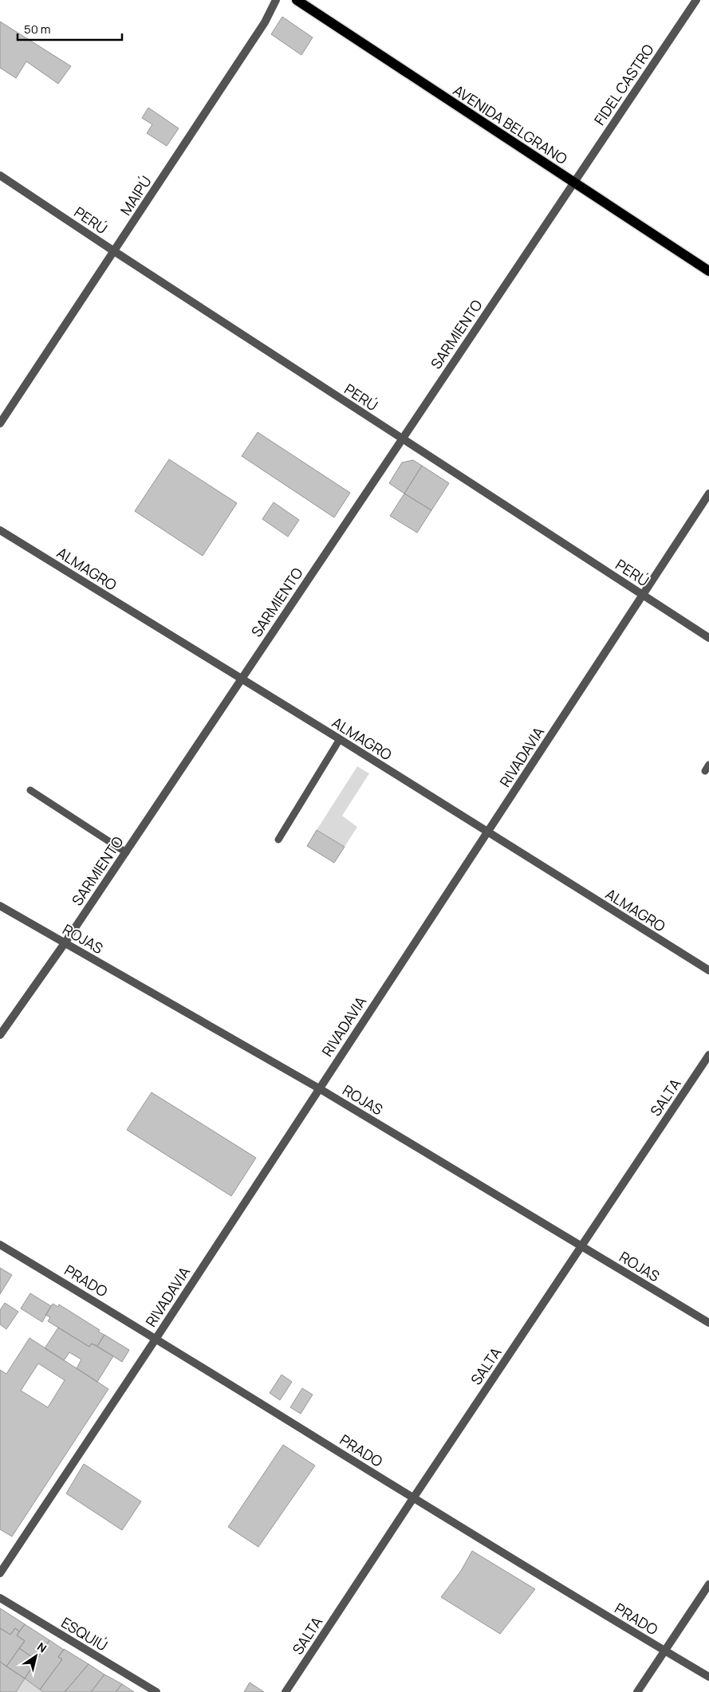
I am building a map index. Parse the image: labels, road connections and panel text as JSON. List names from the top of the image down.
{
  "streets": {
    "main road": ["AVENIDA BELGRANO"],
    "street": [
      "FIDEL CASTRO",
      "MAIPÚ",
      "PERÚ",
      "SARMIENTO",
      "ALMAGRO",
      "RIVADAVIA",
      "ROJAS",
      "SALTA",
      "PRADO",
      "ESQUIÚ"
    ]
  },
  "crossings": [
    ["FIDEL CASTRO", "AVENIDA BELGRANO"],
    ["FIDEL CASTRO", "SARMIENTO"],
    ["AVENIDA BELGRANO", "SARMIENTO"],
    ["MAIPÚ", "PERÚ"],
    ["PERÚ", "SARMIENTO"],
    ["PERÚ", "RIVADAVIA"],
    ["SARMIENTO", "ALMAGRO"],
    ["SARMIENTO", "ROJAS"],
    ["ALMAGRO", "RIVADAVIA"],
    ["RIVADAVIA", "ROJAS"],
    ["RIVADAVIA", "PRADO"],
    ["ROJAS", "SALTA"],
    ["SALTA", "PRADO"]
  ],
  "scale_bar": "50 m",
  "north": "top right"
}
